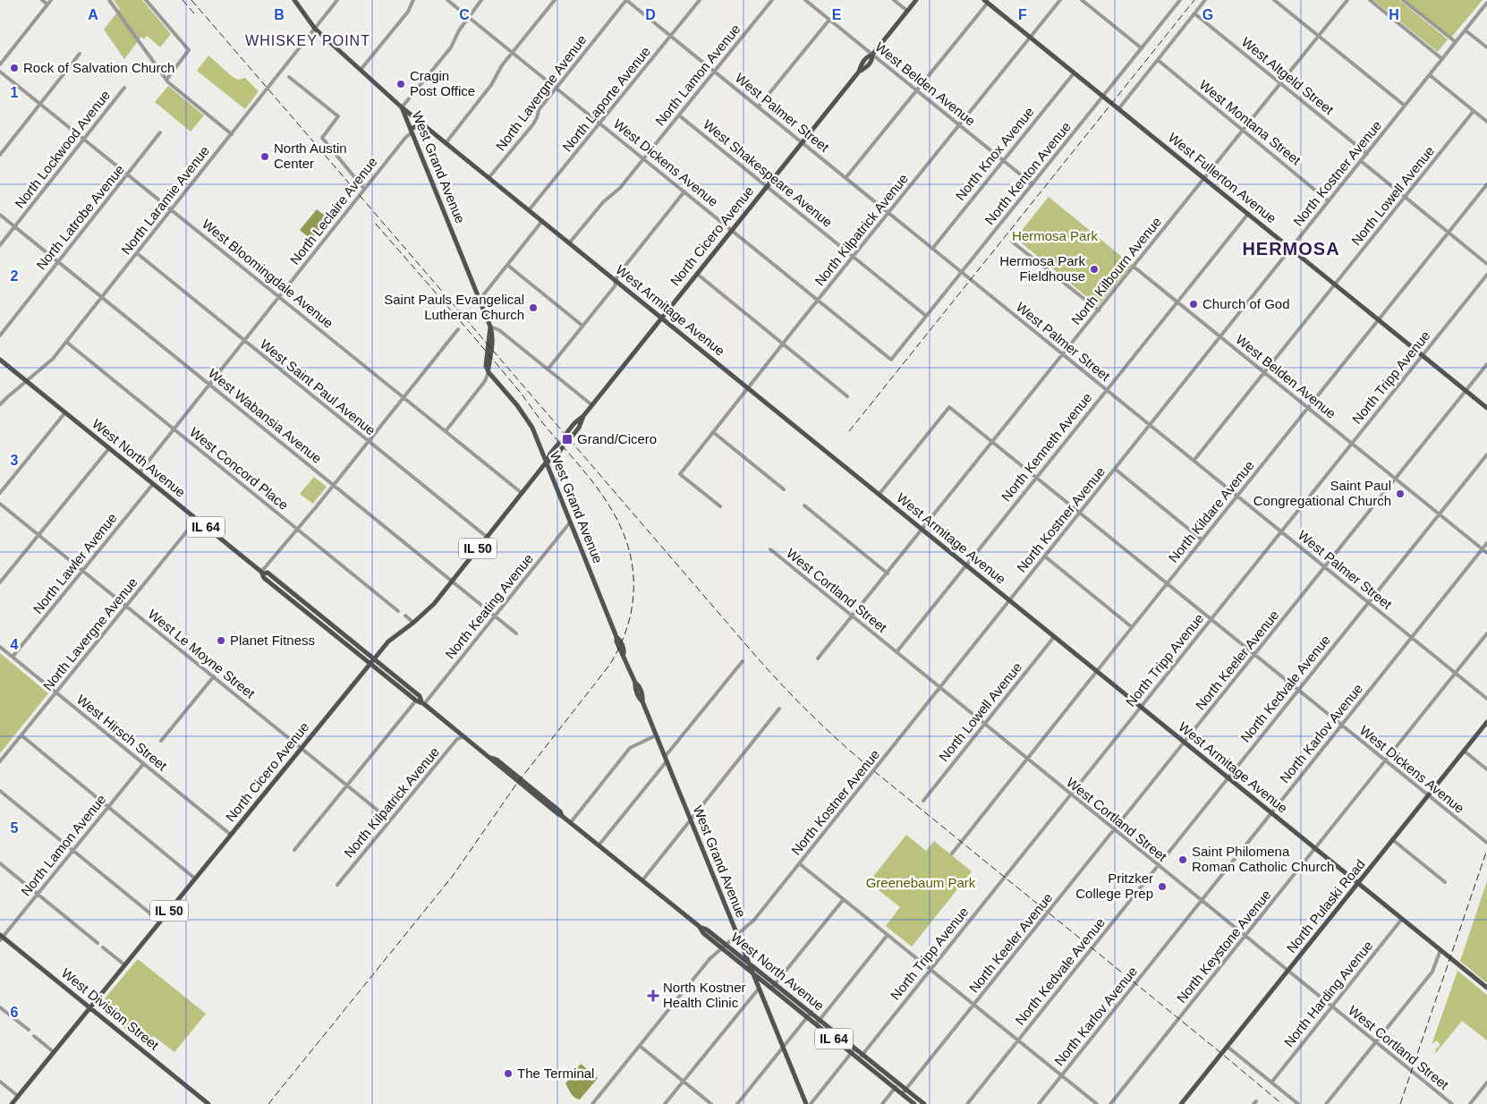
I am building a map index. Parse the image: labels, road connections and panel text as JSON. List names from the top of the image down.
{
  "streets": {
    "main road": [
      "West Grand Avenue",
      "West Fullerton Avenue",
      "North Cicero Avenue",
      "West Armitage Avenue",
      "West North Avenue",
      "IL 64",
      "IL 50",
      "North Pulaski Road",
      "West Division Street"
    ],
    "street": [
      "North Lamon Avenue",
      "West Altgeld Street",
      "West Belden Avenue",
      "North Lavergne Avenue",
      "North Laporte Avenue",
      "West Palmer Street",
      "West Montana Street",
      "North Lockwood Avenue",
      "North Knox Avenue",
      "West Dickens Avenue",
      "West Shakespeare Avenue",
      "North Kenton Avenue",
      "North Kostner Avenue",
      "North Lowell Avenue",
      "North Laramie Avenue",
      "North Leclaire Avenue",
      "North Latrobe Avenue",
      "North Kilpatrick Avenue",
      "North Kilbourn Avenue",
      "West Bloomingdale Avenue",
      "North Tripp Avenue",
      "West Saint Paul Avenue",
      "West Wabansia Avenue",
      "North Kenneth Avenue",
      "West Concord Place",
      "North Kildare Avenue",
      "North Lawler Avenue",
      "West Cortland Street",
      "North Keating Avenue",
      "West Le Moyne Street",
      "North Keeler Avenue",
      "North Kedvale Avenue",
      "West Hirsch Street",
      "North Karlov Avenue",
      "North Keystone Avenue",
      "North Harding Avenue"
    ]
  },
  "crossings": [
    ["North Lamon Avenue", "West Palmer Street"],
    ["North Lamon Avenue", "West Dickens Avenue"],
    ["North Lamon Avenue", "West Shakespeare Avenue"],
    ["North Lamon Avenue", "West Armitage Avenue"],
    ["North Lamon Avenue", "West Hirsch Street"],
    ["North Lamon Avenue", "West Division Street"],
    ["West Altgeld Street", "North Kostner Avenue"],
    ["West Altgeld Street", "North Kilbourn Avenue"],
    ["West Belden Avenue", "North Knox Avenue"],
    ["West Belden Avenue", "North Kenton Avenue"],
    ["West Belden Avenue", "North Kostner Avenue"],
    ["West Belden Avenue", "North Lowell Avenue"],
    ["West Belden Avenue", "North Kilpatrick Avenue"],
    ["West Belden Avenue", "North Cicero Avenue"],
    ["West Belden Avenue", "North Kilbourn Avenue"],
    ["West Belden Avenue", "North Tripp Avenue"],
    ["West Belden Avenue", "North Kenneth Avenue"],
    ["West Belden Avenue", "North Kildare Avenue"],
    ["West Belden Avenue", "North Keeler Avenue"],
    ["West Belden Avenue", "North Kedvale Avenue"],
    ["West Belden Avenue", "North Karlov Avenue"],
    ["North Lavergne Avenue", "West Palmer Street"],
    ["North Lavergne Avenue", "West Dickens Avenue"],
    ["North Lavergne Avenue", "West Armitage Avenue"],
    ["North Lavergne Avenue", "West North Avenue"],
    ["North Lavergne Avenue", "West Le Moyne Street"],
    ["North Lavergne Avenue", "West Hirsch Street"],
    ["North Laporte Avenue", "West Palmer Street"],
    ["North Laporte Avenue", "West Dickens Avenue"],
    ["North Laporte Avenue", "West Armitage Avenue"],
    ["West Palmer Street", "North Knox Avenue"],
    ["West Palmer Street", "North Kenton Avenue"],
    ["West Palmer Street", "North Kostner Avenue"],
    ["West Palmer Street", "North Lowell Avenue"],
    ["West Palmer Street", "North Kilpatrick Avenue"],
    ["West Palmer Street", "North Cicero Avenue"],
    ["West Palmer Street", "North Kilbourn Avenue"],
    ["West Palmer Street", "North Tripp Avenue"],
    ["West Palmer Street", "North Kenneth Avenue"],
    ["West Palmer Street", "North Kildare Avenue"],
    ["West Palmer Street", "North Keeler Avenue"],
    ["West Palmer Street", "North Kedvale Avenue"],
    ["West Palmer Street", "North Karlov Avenue"],
    ["West Palmer Street", "North Keystone Avenue"],
    ["West Montana Street", "North Kostner Avenue"],
    ["West Montana Street", "North Kilbourn Avenue"],
    ["North Lockwood Avenue", "West Bloomingdale Avenue"],
    ["North Lockwood Avenue", "West Wabansia Avenue"],
    ["North Knox Avenue", "West Fullerton Avenue"],
    ["West Dickens Avenue", "North Kenton Avenue"],
    ["West Dickens Avenue", "North Kostner Avenue"],
    ["West Dickens Avenue", "North Kilpatrick Avenue"],
    ["West Dickens Avenue", "North Cicero Avenue"],
    ["West Dickens Avenue", "North Kilbourn Avenue"],
    ["West Dickens Avenue", "West Armitage Avenue"],
    ["West Dickens Avenue", "North Tripp Avenue"],
    ["West Dickens Avenue", "North Kenneth Avenue"],
    ["West Dickens Avenue", "North Kildare Avenue"],
    ["West Dickens Avenue", "North Keeler Avenue"],
    ["West Dickens Avenue", "North Kedvale Avenue"],
    ["West Dickens Avenue", "North Karlov Avenue"],
    ["West Dickens Avenue", "North Pulaski Road"],
    ["West Dickens Avenue", "North Keystone Avenue"],
    ["West Grand Avenue", "North Kostner Avenue"],
    ["West Grand Avenue", "North Laramie Avenue"],
    ["West Grand Avenue", "North Leclaire Avenue"],
    ["West Grand Avenue", "North Cicero Avenue"],
    ["West Grand Avenue", "West Armitage Avenue"],
    ["West Grand Avenue", "West North Avenue"],
    ["West Grand Avenue", "North Keating Avenue"],
    ["West Shakespeare Avenue", "North Kenton Avenue"],
    ["West Shakespeare Avenue", "North Kilpatrick Avenue"],
    ["West Shakespeare Avenue", "North Cicero Avenue"],
    ["North Kenton Avenue", "West Fullerton Avenue"],
    ["North Kostner Avenue", "West Fullerton Avenue"],
    ["North Kostner Avenue", "West Armitage Avenue"],
    ["North Kostner Avenue", "West North Avenue"],
    ["North Kostner Avenue", "West Cortland Street"],
    ["West Fullerton Avenue", "North Lowell Avenue"],
    ["West Fullerton Avenue", "North Kilpatrick Avenue"],
    ["West Fullerton Avenue", "North Kilbourn Avenue"],
    ["West Fullerton Avenue", "North Tripp Avenue"],
    ["West Fullerton Avenue", "North Kenneth Avenue"],
    ["West Fullerton Avenue", "North Kildare Avenue"],
    ["West Fullerton Avenue", "North Keeler Avenue"],
    ["North Lowell Avenue", "West Armitage Avenue"],
    ["North Lowell Avenue", "West Cortland Street"],
    ["North Laramie Avenue", "West Bloomingdale Avenue"],
    ["North Laramie Avenue", "West Saint Paul Avenue"],
    ["North Laramie Avenue", "West Wabansia Avenue"],
    ["North Laramie Avenue", "West North Avenue"],
    ["North Laramie Avenue", "West Concord Place"],
    ["North Leclaire Avenue", "West Bloomingdale Avenue"],
    ["North Leclaire Avenue", "West Saint Paul Avenue"],
    ["North Leclaire Avenue", "West Wabansia Avenue"],
    ["North Leclaire Avenue", "West North Avenue"],
    ["North Leclaire Avenue", "West Concord Place"],
    ["North Latrobe Avenue", "West Bloomingdale Avenue"],
    ["North Latrobe Avenue", "West Wabansia Avenue"],
    ["North Kilpatrick Avenue", "West Armitage Avenue"],
    ["North Kilpatrick Avenue", "West North Avenue"],
    ["North Kilpatrick Avenue", "West Le Moyne Street"],
    ["North Cicero Avenue", "West Bloomingdale Avenue"],
    ["North Cicero Avenue", "West Armitage Avenue"],
    ["North Cicero Avenue", "West Saint Paul Avenue"],
    ["North Cicero Avenue", "West Wabansia Avenue"],
    ["North Cicero Avenue", "West North Avenue"],
    ["North Cicero Avenue", "West Le Moyne Street"],
    ["North Cicero Avenue", "West Hirsch Street"],
    ["North Cicero Avenue", "West Division Street"],
    ["North Kilbourn Avenue", "West Armitage Avenue"],
    ["North Kilbourn Avenue", "West Cortland Street"],
    ["West Armitage Avenue", "North Tripp Avenue"],
    ["West Armitage Avenue", "North Kenneth Avenue"],
    ["West Armitage Avenue", "North Kildare Avenue"],
    ["West Armitage Avenue", "North Keeler Avenue"],
    ["West Armitage Avenue", "North Kedvale Avenue"],
    ["West Armitage Avenue", "North Karlov Avenue"],
    ["West Armitage Avenue", "North Pulaski Road"],
    ["West Armitage Avenue", "North Keystone Avenue"],
    ["West Armitage Avenue", "North Harding Avenue"],
    ["North Tripp Avenue", "West North Avenue"],
    ["North Tripp Avenue", "West Cortland Street"],
    ["West Wabansia Avenue", "North Keating Avenue"],
    ["North Kenneth Avenue", "West Cortland Street"],
    ["West North Avenue", "North Lawler Avenue"],
    ["West North Avenue", "North Keating Avenue"],
    ["West North Avenue", "North Keeler Avenue"],
    ["North Kildare Avenue", "West Cortland Street"],
    ["North Lawler Avenue", "West Le Moyne Street"],
    ["North Lawler Avenue", "West Hirsch Street"],
    ["West Cortland Street", "North Keeler Avenue"],
    ["West Cortland Street", "North Kedvale Avenue"],
    ["West Cortland Street", "North Karlov Avenue"],
    ["West Cortland Street", "North Pulaski Road"],
    ["West Cortland Street", "North Keystone Avenue"],
    ["West Cortland Street", "North Harding Avenue"]
  ],
  "districts": ["WHISKEY POINT", "HERMOSA"],
  "parks": ["Hermosa Park", "Greenebaum Park"],
  "places": {
    "other": [
      "Rock of Salvation Church",
      "Cragin Post Office",
      "North Austin Center",
      "Hermosa Park Fieldhouse",
      "Church of God",
      "Saint Pauls Evangelical Lutheran Church",
      "Saint Paul Congregational Church",
      "Planet Fitness",
      "Saint Philomena Roman Catholic Church",
      "Pritzker College Prep",
      "The Terminal"
    ],
    "transit": ["Grand/Cicero"],
    "health": ["North Kostner Health Clinic"]
  },
  "grid": {
    "columns": [
      "A",
      "B",
      "C",
      "D",
      "E",
      "F",
      "G",
      "H"
    ],
    "rows": [
      "1",
      "2",
      "3",
      "4",
      "5",
      "6"
    ]
  }
}
